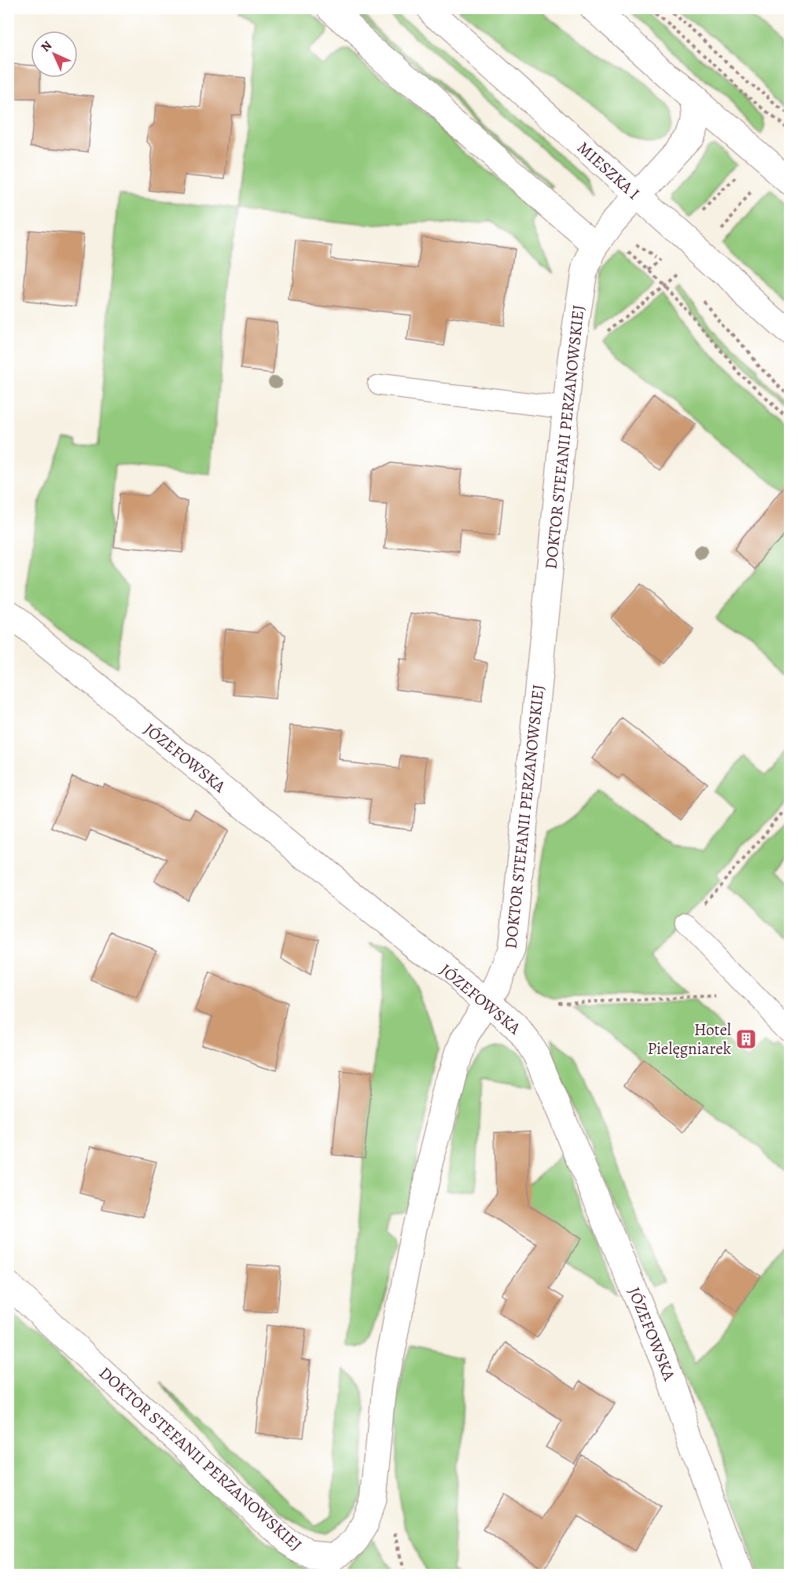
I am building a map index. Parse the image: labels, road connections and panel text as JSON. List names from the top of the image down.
{
  "streets": {
    "street": ["MIESZKA I", "DOKTOR STEFANII PERZANOWSKIEJ", "JÓZEFOWSKA"]
  },
  "crossings": [
    ["MIESZKA I", "DOKTOR STEFANII PERZANOWSKIEJ"],
    ["DOKTOR STEFANII PERZANOWSKIEJ", "JÓZEFOWSKA"]
  ],
  "places": {
    "building": ["Hotel Pielęgniarek"]
  },
  "north": "top left"
}
